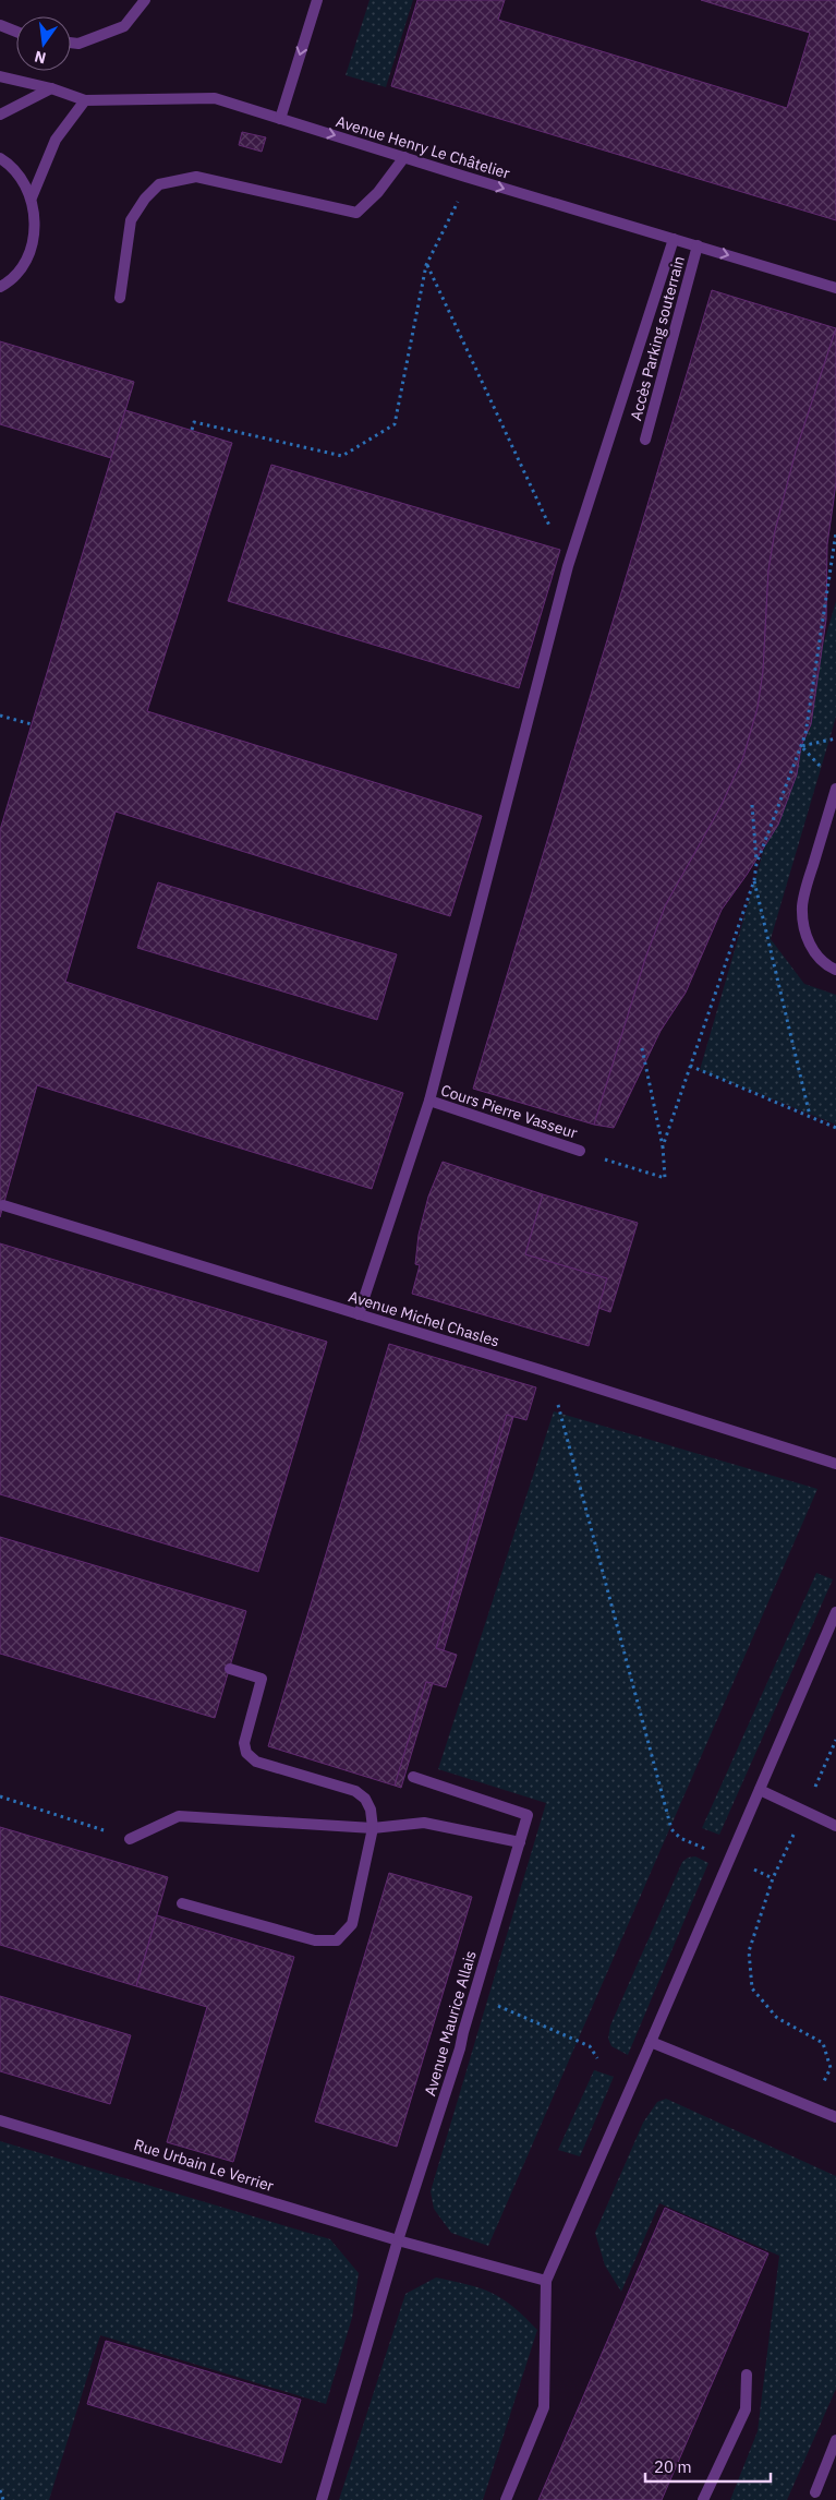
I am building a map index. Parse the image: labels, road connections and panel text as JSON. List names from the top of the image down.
{
  "streets": {
    "street": [
      "Avenue Henry Le Châtelier",
      "Accès Parking souterrain",
      "Cours Pierre Vasseur",
      "Avenue Michel Chasles",
      "Avenue Maurice Allais",
      "Rue Urbain Le Verrier"
    ]
  },
  "crossings": [
    ["Avenue Henry Le Châtelier", "Accès Parking souterrain"],
    ["Avenue Maurice Allais", "Rue Urbain Le Verrier"]
  ],
  "one_way": ["Avenue Henry Le Châtelier"],
  "scale_bar": "20 m",
  "north": "bottom"
}
